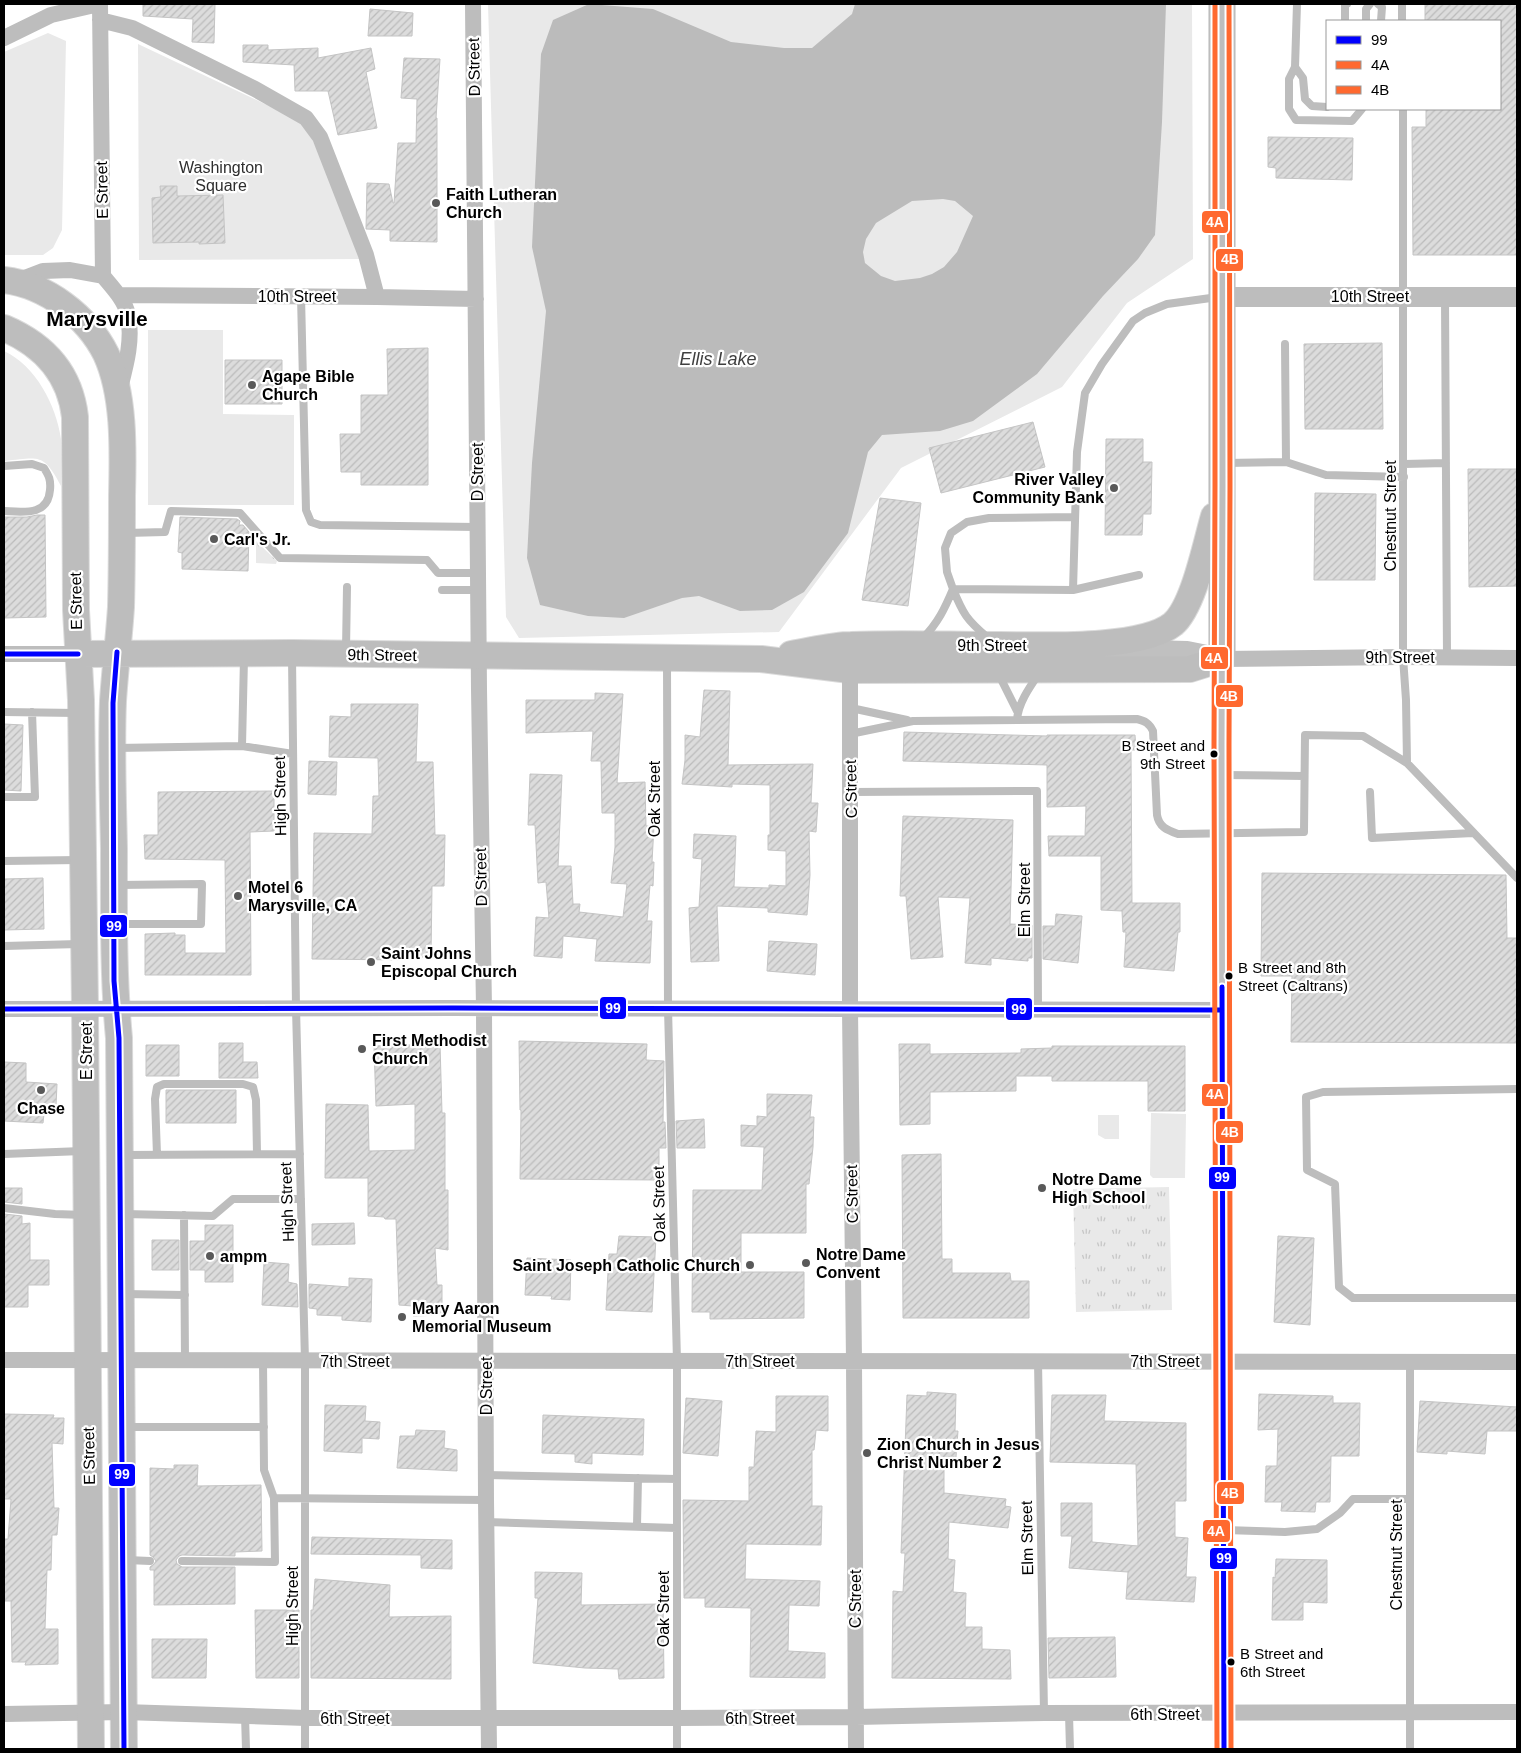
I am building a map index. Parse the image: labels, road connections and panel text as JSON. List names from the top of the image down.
{
  "streets": {
    "highway": ["E Street", "9th Street"],
    "street": [
      "D Street",
      "10th Street",
      "C Street",
      "7th Street",
      "6th Street"
    ],
    "lane": [
      "Chestnut Street",
      "High Street",
      "Oak Street",
      "Elm Street"
    ]
  },
  "crossings": [
    ["D Street", "10th Street"],
    ["D Street", "9th Street"],
    ["D Street", "7th Street"],
    ["D Street", "6th Street"],
    ["E Street", "10th Street"],
    ["E Street", "9th Street"],
    ["E Street", "7th Street"],
    ["E Street", "6th Street"],
    ["10th Street", "Chestnut Street"],
    ["Chestnut Street", "9th Street"],
    ["Chestnut Street", "7th Street"],
    ["Chestnut Street", "6th Street"],
    ["9th Street", "C Street"],
    ["9th Street", "High Street"],
    ["9th Street", "Oak Street"],
    ["C Street", "Elm Street"],
    ["C Street", "7th Street"],
    ["C Street", "6th Street"],
    ["High Street", "7th Street"],
    ["High Street", "6th Street"],
    ["Oak Street", "7th Street"],
    ["Oak Street", "6th Street"],
    ["Elm Street", "7th Street"],
    ["Elm Street", "6th Street"]
  ],
  "districts": ["Marysville"],
  "water": ["Ellis Lake"],
  "parks": ["Washington Square"],
  "places": [
    "Faith Lutheran Church",
    "Agape Bible Church",
    "River Valley Community Bank",
    "Carl's Jr.",
    "B Street and 9th Street",
    "Motel 6 Marysville, CA",
    "Saint Johns Episcopal Church",
    "B Street and 8th Street (Caltrans)",
    "First Methodist Church",
    "Chase",
    "Notre Dame High School",
    "ampm",
    "Notre Dame Convent",
    "Saint Joseph Catholic Church",
    "Mary Aaron Memorial Museum",
    "Zion Church in Jesus Christ Number 2",
    "B Street and 6th Street"
  ],
  "lines": ["transit line 4A", "transit line 4B", "transit line 99"],
  "legend": ["99", "4A", "4B"]
}
